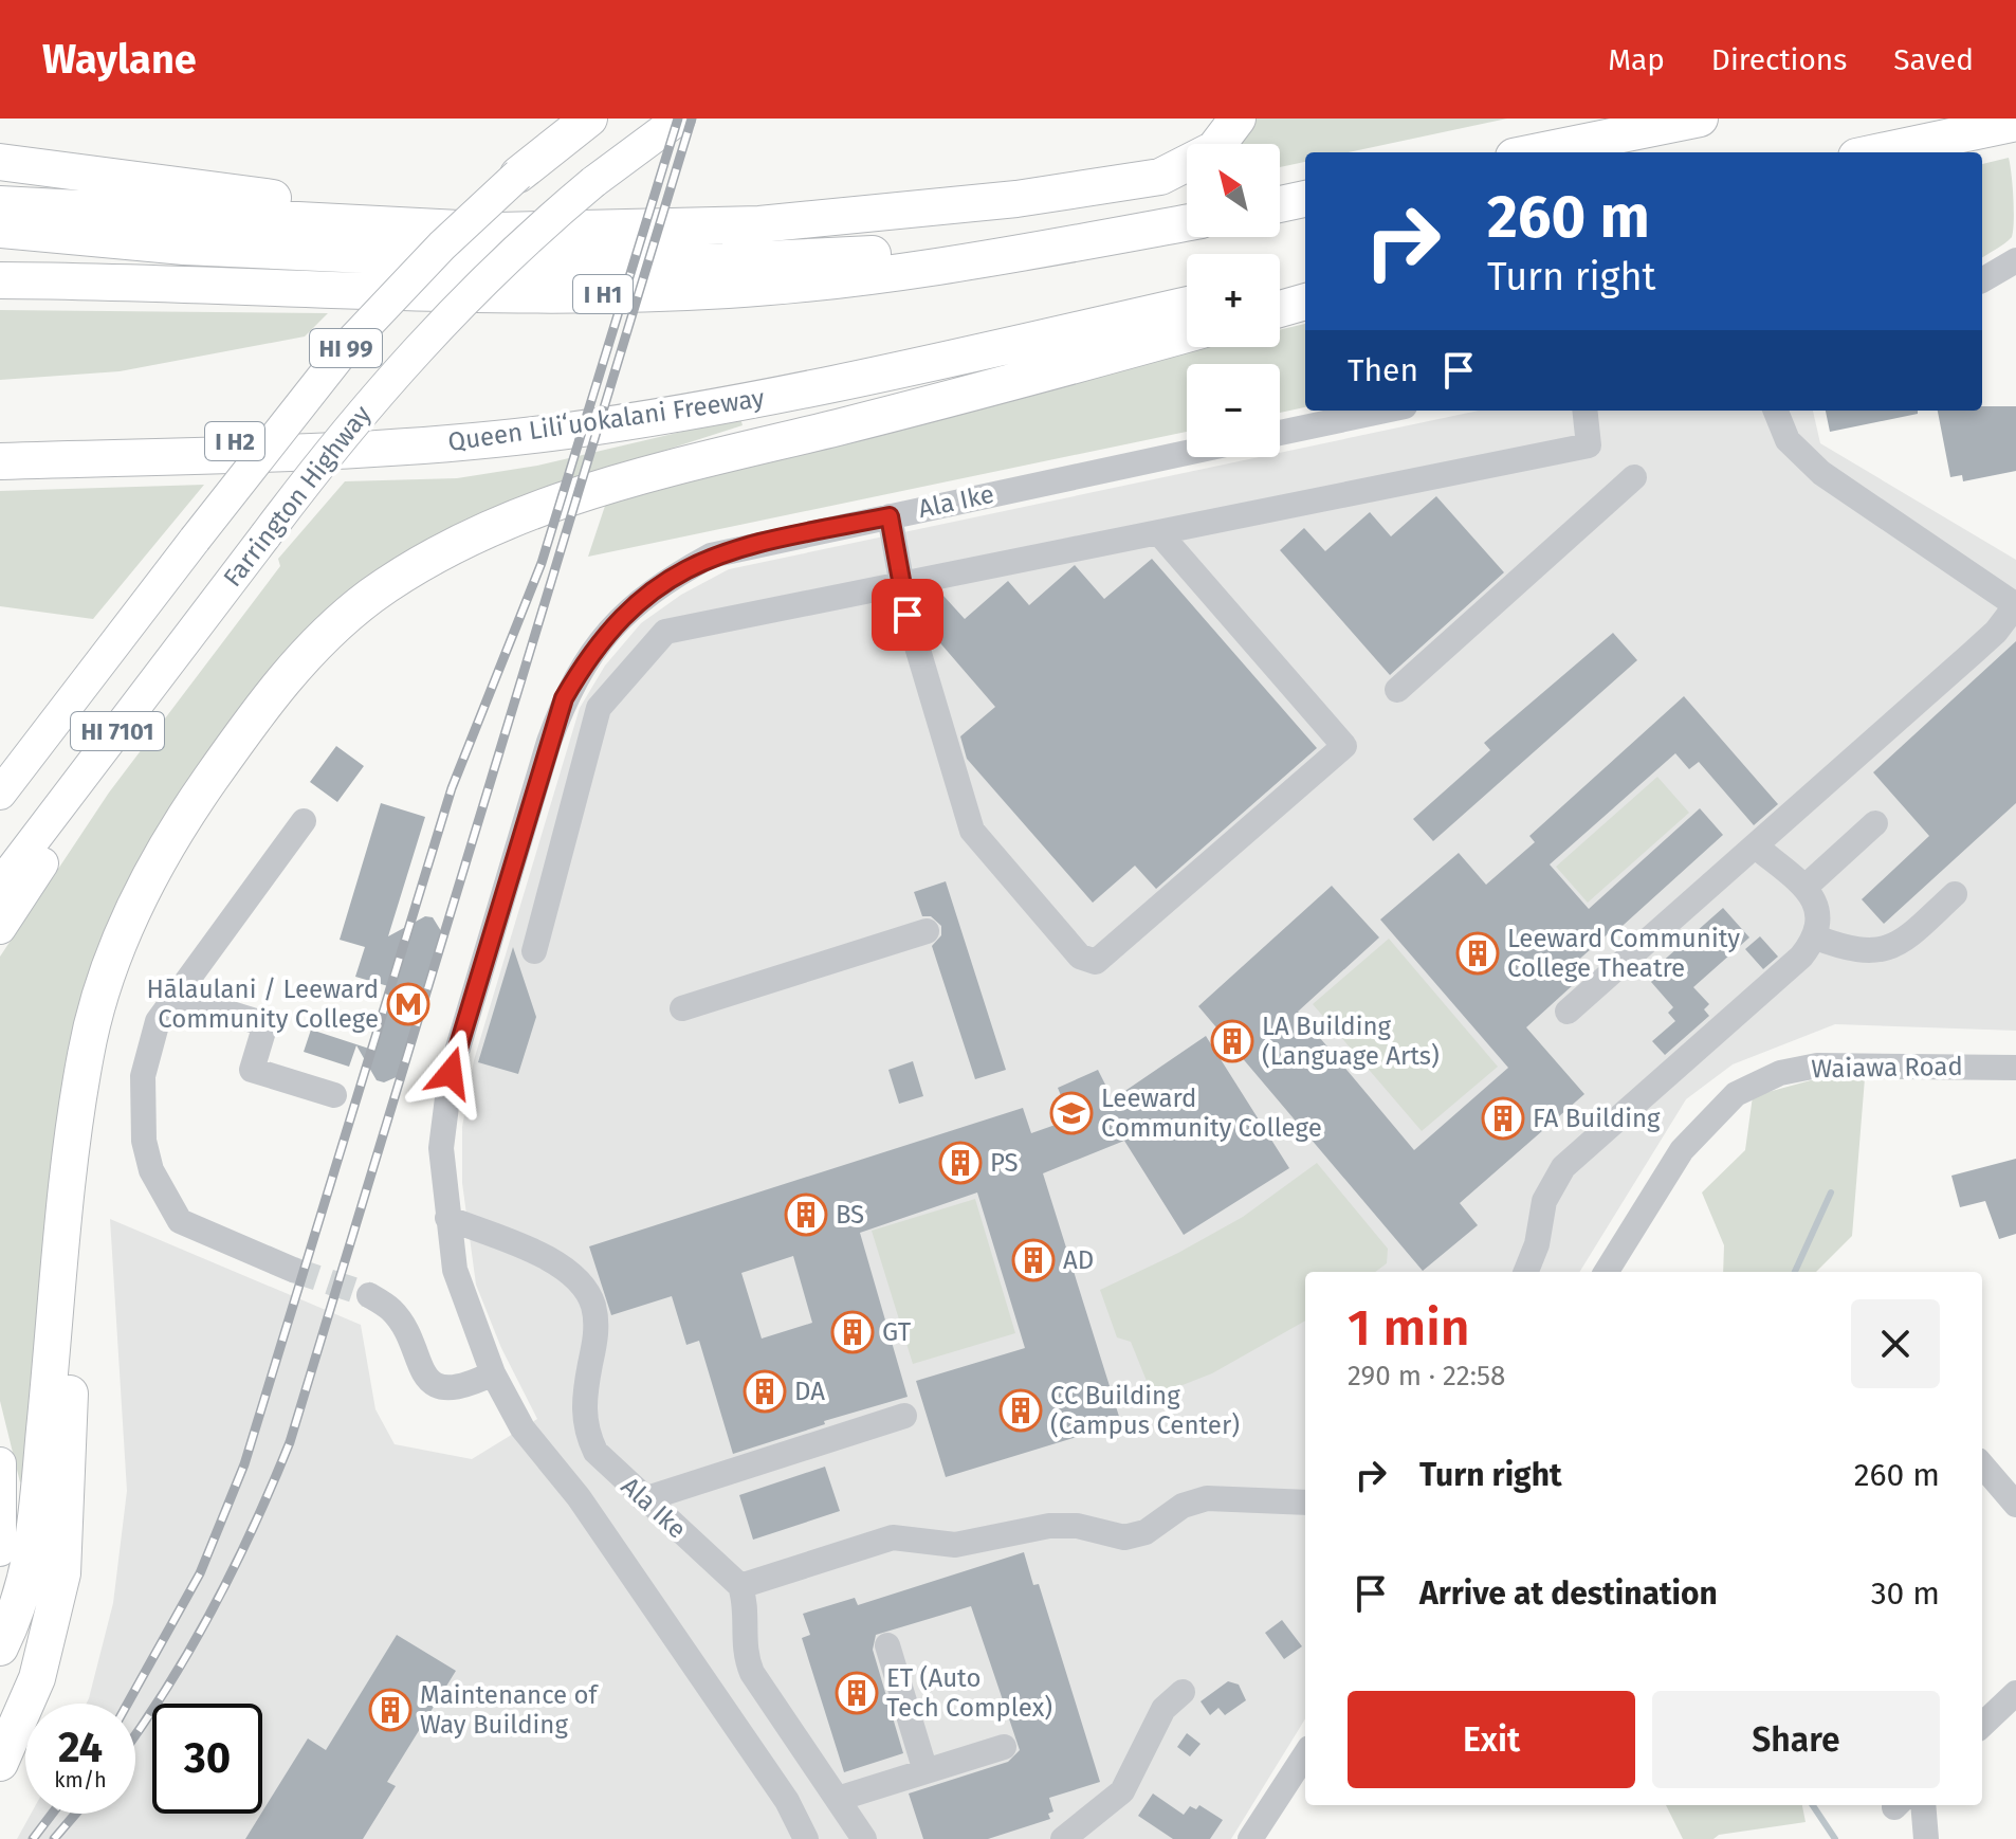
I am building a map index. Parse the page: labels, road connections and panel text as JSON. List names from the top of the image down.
{
  "streets": {
    "highway": ["I H1", "Queen Liliʻuokalani Freeway", "I H2"],
    "main road": ["HI 99", "Farrington Highway", "HI 7101"],
    "street": ["Ala Ike", "Waiawa Road"]
  },
  "crossings": [
    ["HI 99", "Farrington Highway"],
    ["Queen Liliʻuokalani Freeway", "I H2"]
  ],
  "places": {
    "building": [
      "Leeward Community College Theatre",
      "LA Building (Language Arts)",
      "FA Building",
      "PS",
      "BS",
      "AD",
      "GT",
      "DA",
      "CC Building (Campus Center)",
      "ET (Auto Tech Complex)",
      "Maintenance of Way Building"
    ],
    "metro station": ["Hālaulani / Leeward Community College"],
    "school or university": ["Leeward Community College"]
  },
  "north": "top left",
  "page": {
    "header": "Waylane",
    "nav": ["Map", "Directions", "Saved"],
    "map_buttons": ["+", "−"],
    "turn": ["260 m", "Turn right"],
    "then": "Then",
    "heading": ["1 min", "290 m · 22:58"],
    "list": [
      {
        "name": "Turn right",
        "value": "260 m"
      },
      {
        "name": "Arrive at destination",
        "value": "30 m"
      }
    ],
    "buttons": ["Exit", "Share"],
    "speed": "24 km/h",
    "limit": "30"
  }
}
